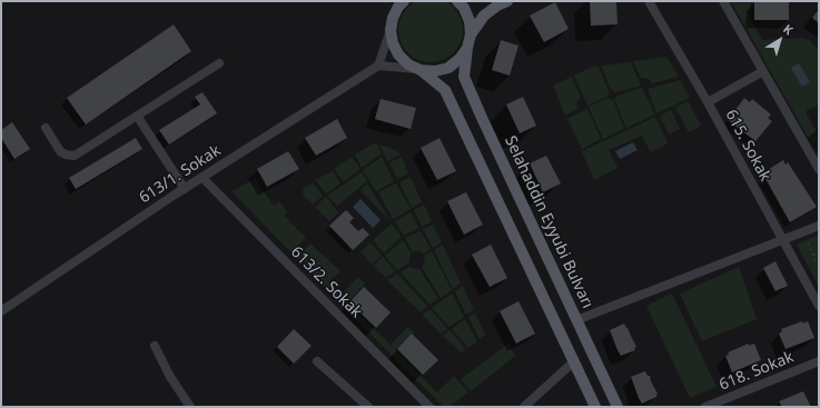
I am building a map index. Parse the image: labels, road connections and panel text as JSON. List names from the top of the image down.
{
  "streets": {
    "main road": ["Selahaddin Eyyubi Bulvarı"],
    "street": [
      "615. Sokak",
      "613/1. Sokak",
      "613/2. Sokak",
      "618. Sokak"
    ]
  },
  "crossings": [
    ["613/1. Sokak", "613/2. Sokak"]
  ],
  "north": "top right"
}
